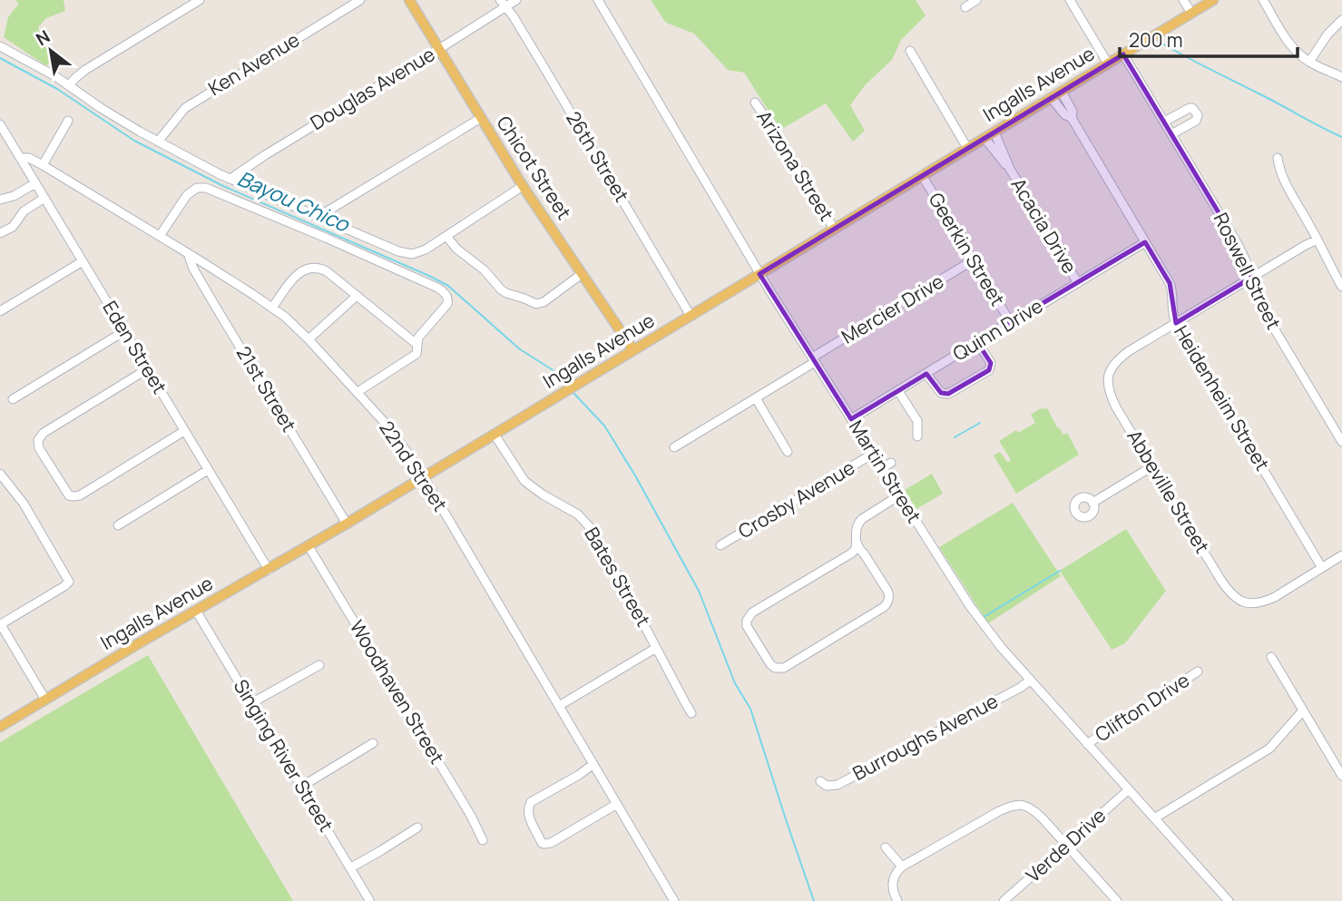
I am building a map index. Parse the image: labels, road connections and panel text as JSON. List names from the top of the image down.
{
  "streets": {
    "main road": ["Ingalls Avenue", "Chicot Street"],
    "street": [
      "Ken Avenue",
      "Douglas Avenue",
      "26th Street",
      "Arizona Street",
      "Acacia Drive",
      "Geerkin Street",
      "Roswell Street",
      "Mercier Drive",
      "Quinn Drive",
      "Eden Street",
      "21st Street",
      "Heidenheim Street",
      "22nd Street",
      "Martin Street",
      "Abbeville Street",
      "Crosby Avenue",
      "Bates Street",
      "Woodhaven Street",
      "Clifton Drive",
      "Burroughs Avenue",
      "Singing River Street",
      "Verde Drive"
    ]
  },
  "crossings": [
    ["Ingalls Avenue", "26th Street"],
    ["Ingalls Avenue", "Arizona Street"],
    ["Ingalls Avenue", "Chicot Street"],
    ["Ingalls Avenue", "Acacia Drive"],
    ["Ingalls Avenue", "Geerkin Street"],
    ["Ingalls Avenue", "Roswell Street"],
    ["Ingalls Avenue", "Eden Street"],
    ["Ingalls Avenue", "21st Street"],
    ["Ingalls Avenue", "Heidenheim Street"],
    ["Ingalls Avenue", "22nd Street"],
    ["Ingalls Avenue", "Martin Street"],
    ["Ingalls Avenue", "Bates Street"],
    ["Ingalls Avenue", "Woodhaven Street"],
    ["Ingalls Avenue", "Singing River Street"],
    ["Douglas Avenue", "26th Street"],
    ["Douglas Avenue", "Chicot Street"],
    ["Acacia Drive", "Quinn Drive"],
    ["Geerkin Street", "Mercier Drive"],
    ["Geerkin Street", "Quinn Drive"],
    ["Mercier Drive", "Martin Street"],
    ["Quinn Drive", "Heidenheim Street"],
    ["Quinn Drive", "Martin Street"],
    ["Eden Street", "22nd Street"],
    ["21st Street", "22nd Street"],
    ["Heidenheim Street", "Abbeville Street"],
    ["Martin Street", "Crosby Avenue"],
    ["Martin Street", "Clifton Drive"],
    ["Martin Street", "Burroughs Avenue"],
    ["Martin Street", "Verde Drive"]
  ],
  "water": ["Bayou Chico"],
  "scale_bar": "200 m",
  "north": "top left"
}
